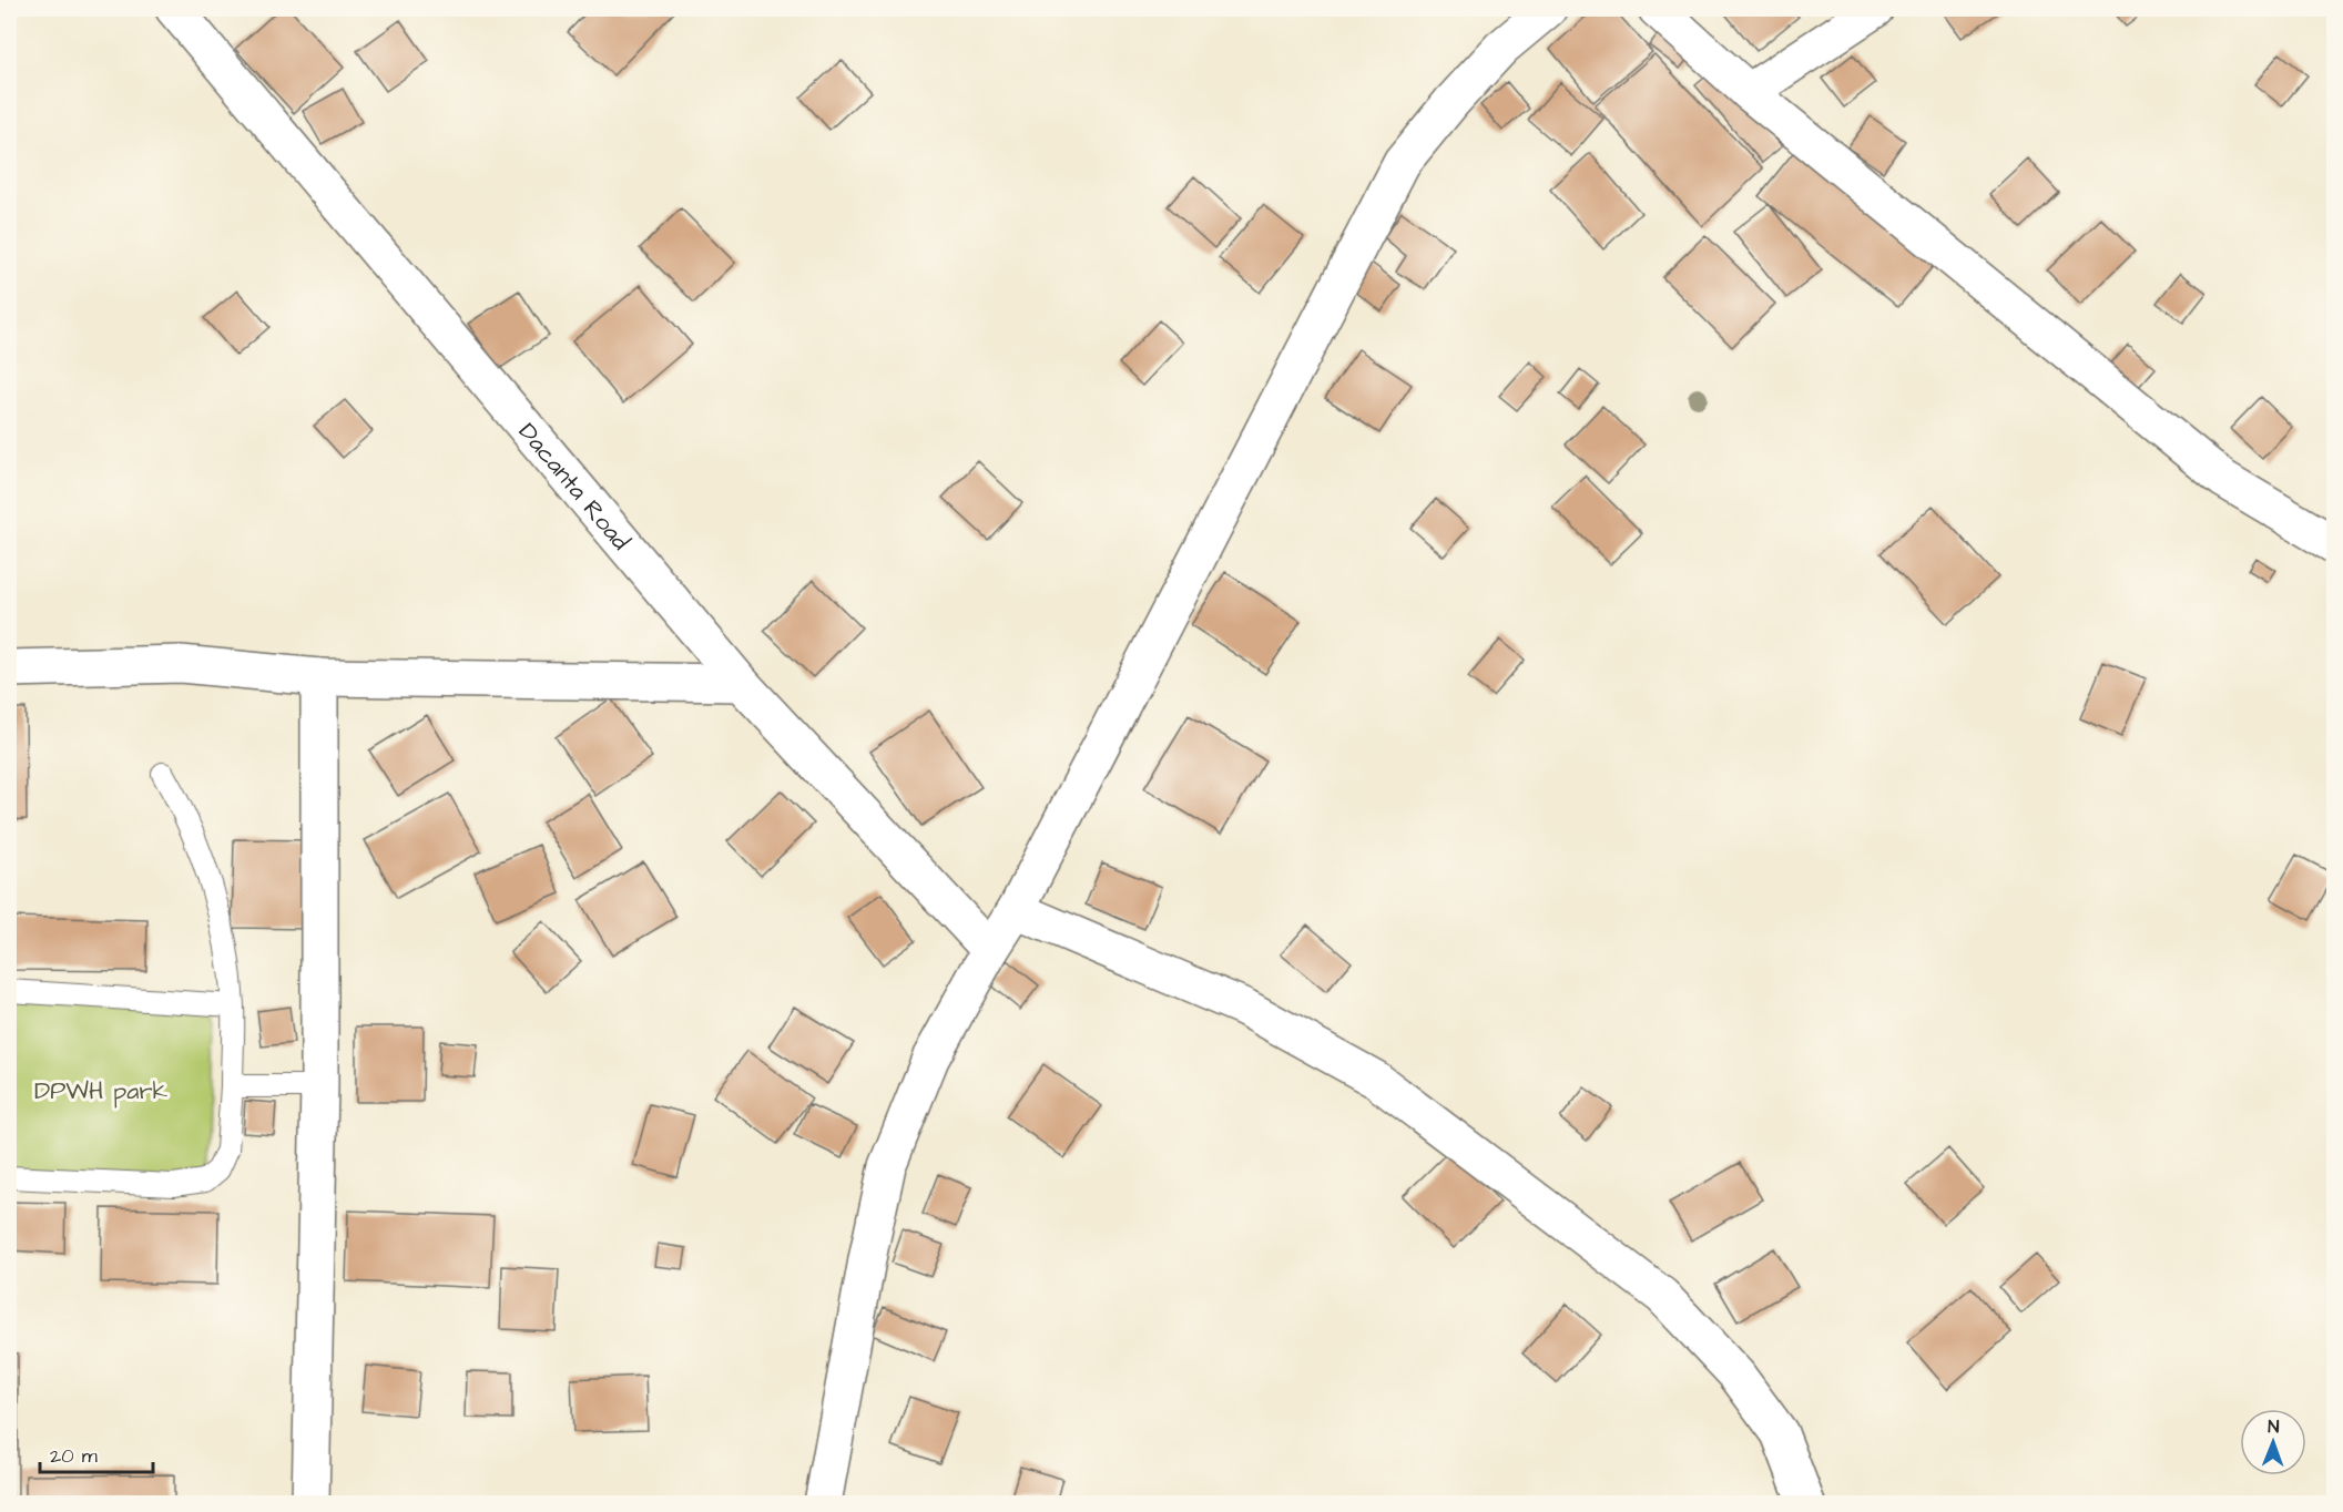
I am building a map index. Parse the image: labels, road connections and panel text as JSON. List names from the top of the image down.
{
  "streets": {
    "street": ["Dacanta Road"]
  },
  "parks": ["DPWH park"],
  "scale_bar": "20 m",
  "north": "top"
}
